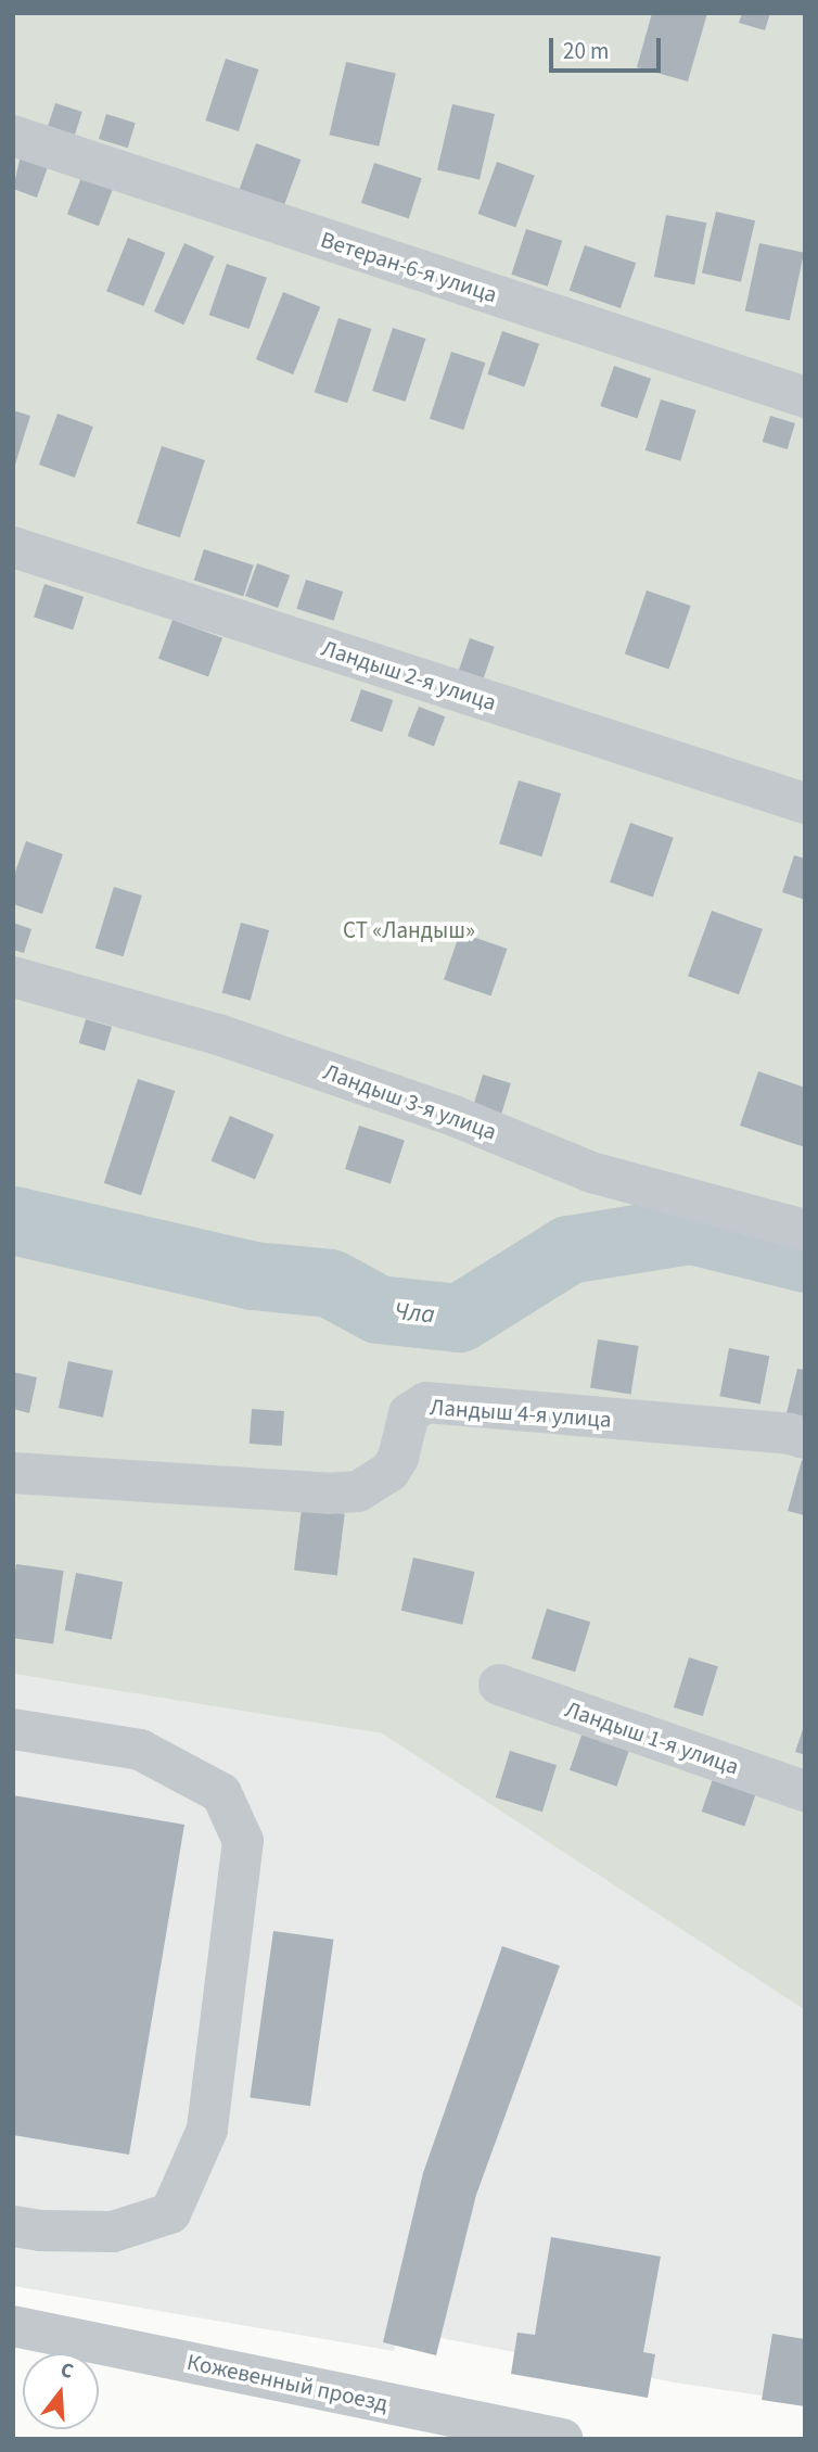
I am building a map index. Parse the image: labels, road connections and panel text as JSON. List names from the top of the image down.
{
  "streets": {
    "street": [
      "Ветеран-6-я улица",
      "Ландыш 2-я улица",
      "Ландыш 3-я улица",
      "Ландыш 4-я улица",
      "Ландыш 1-я улица",
      "Кожевенный проезд"
    ]
  },
  "water": ["Чла"],
  "parks": ["СТ «Ландыш»"],
  "scale_bar": "20 m",
  "north": "top"
}
